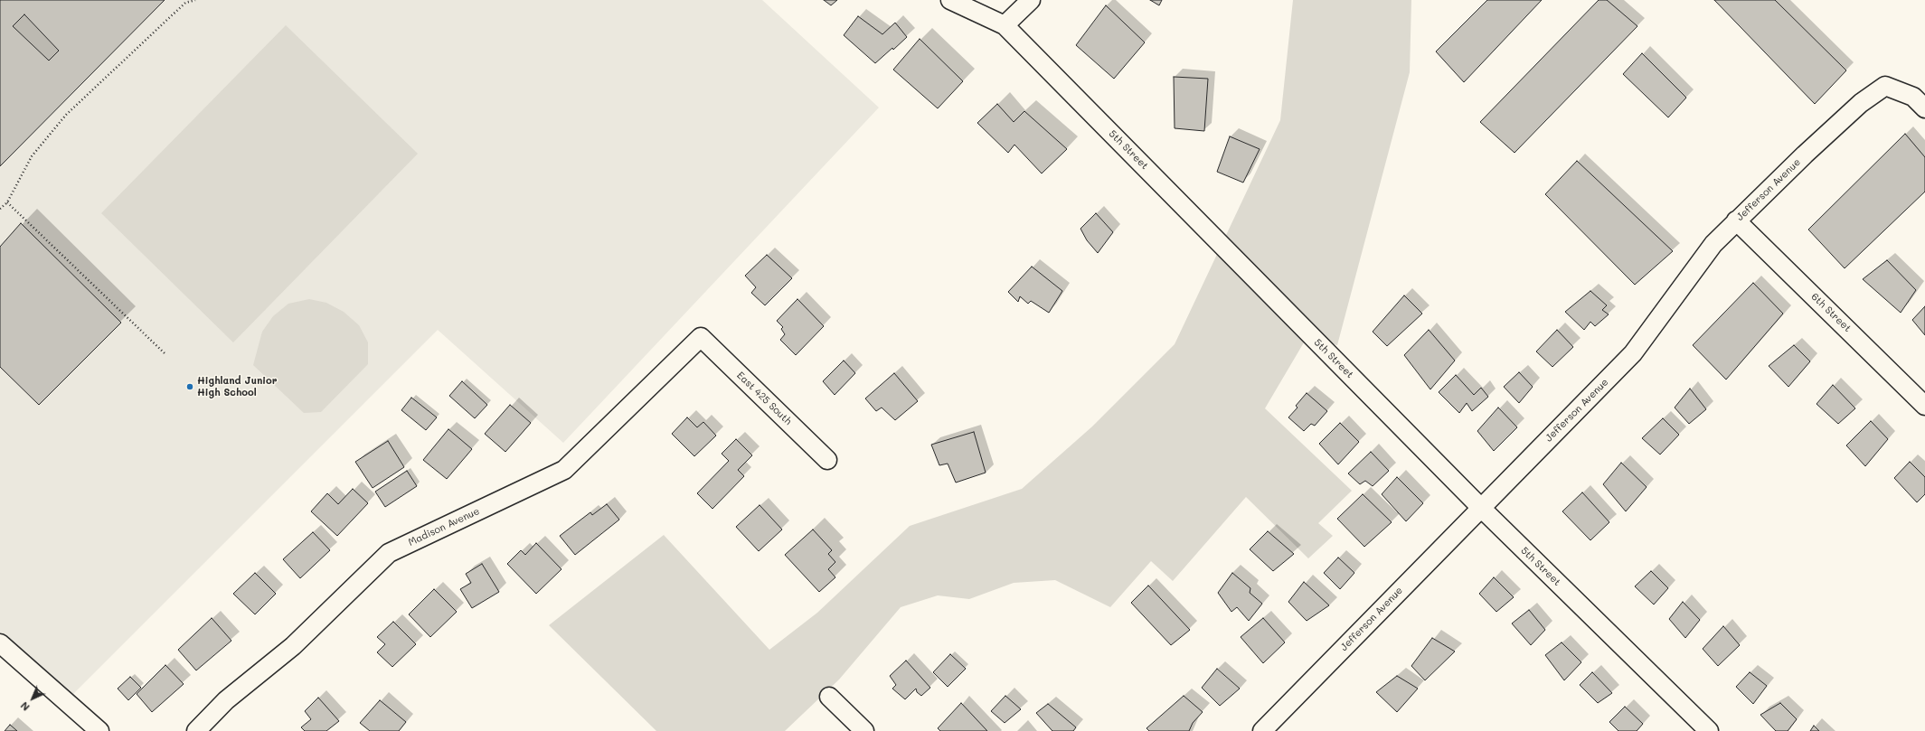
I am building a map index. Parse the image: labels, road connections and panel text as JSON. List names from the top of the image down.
{
  "streets": {
    "street": [
      "5th Street",
      "Jefferson Avenue",
      "6th Street",
      "East 425 South",
      "Madison Avenue"
    ]
  },
  "crossings": [
    ["5th Street", "Jefferson Avenue"],
    ["Jefferson Avenue", "6th Street"],
    ["East 425 South", "Madison Avenue"]
  ],
  "places": ["Highland Junior High School"],
  "north": "bottom left"
}
